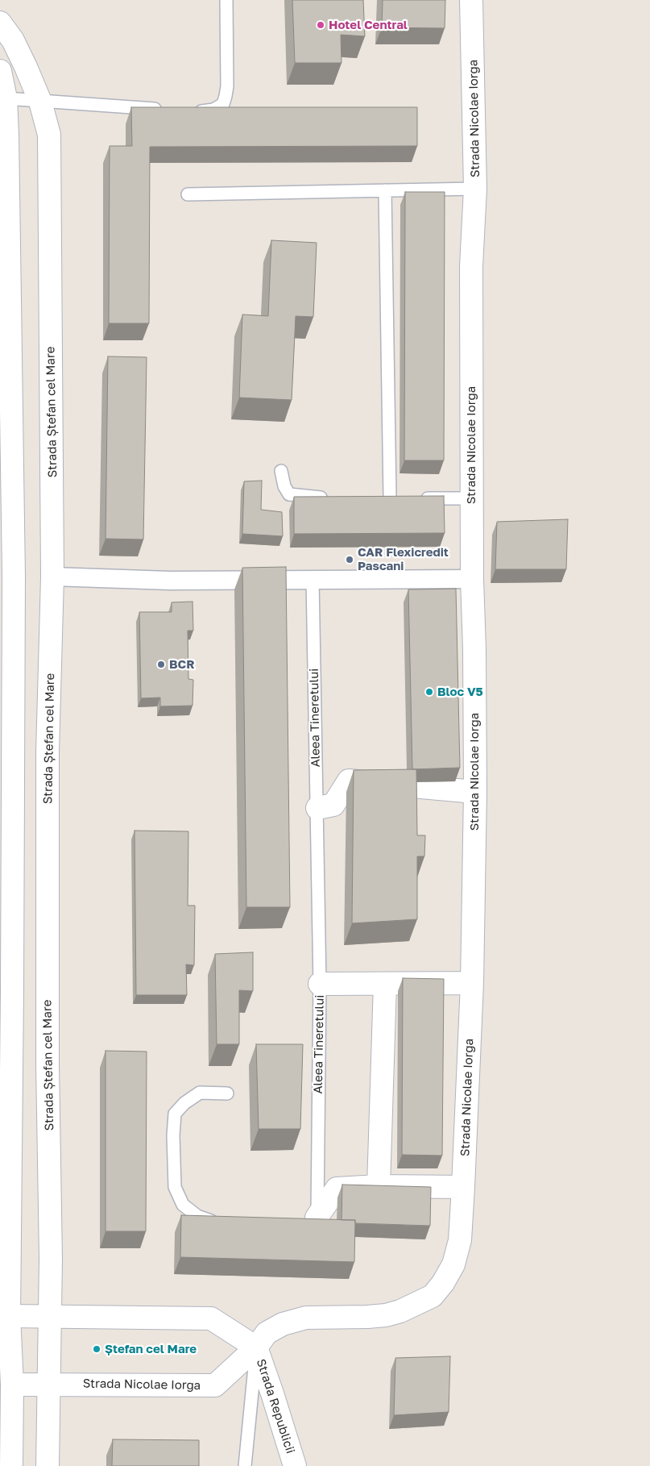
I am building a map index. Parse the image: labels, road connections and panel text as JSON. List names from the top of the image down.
{
  "streets": {
    "street": ["Strada Nicolae Iorga", "Strada Ștefan cel Mare", "Strada Republicii"],
    "lane": ["Aleea Tineretului"]
  },
  "crossings": [
    ["Strada Nicolae Iorga", "Strada Ștefan cel Mare"],
    ["Strada Nicolae Iorga", "Strada Republicii"]
  ],
  "places": [
    "Hotel Central",
    "CAR Flexicredit Pascani",
    "BCR",
    "Bloc V5",
    "Ștefan cel Mare"
  ]
}
